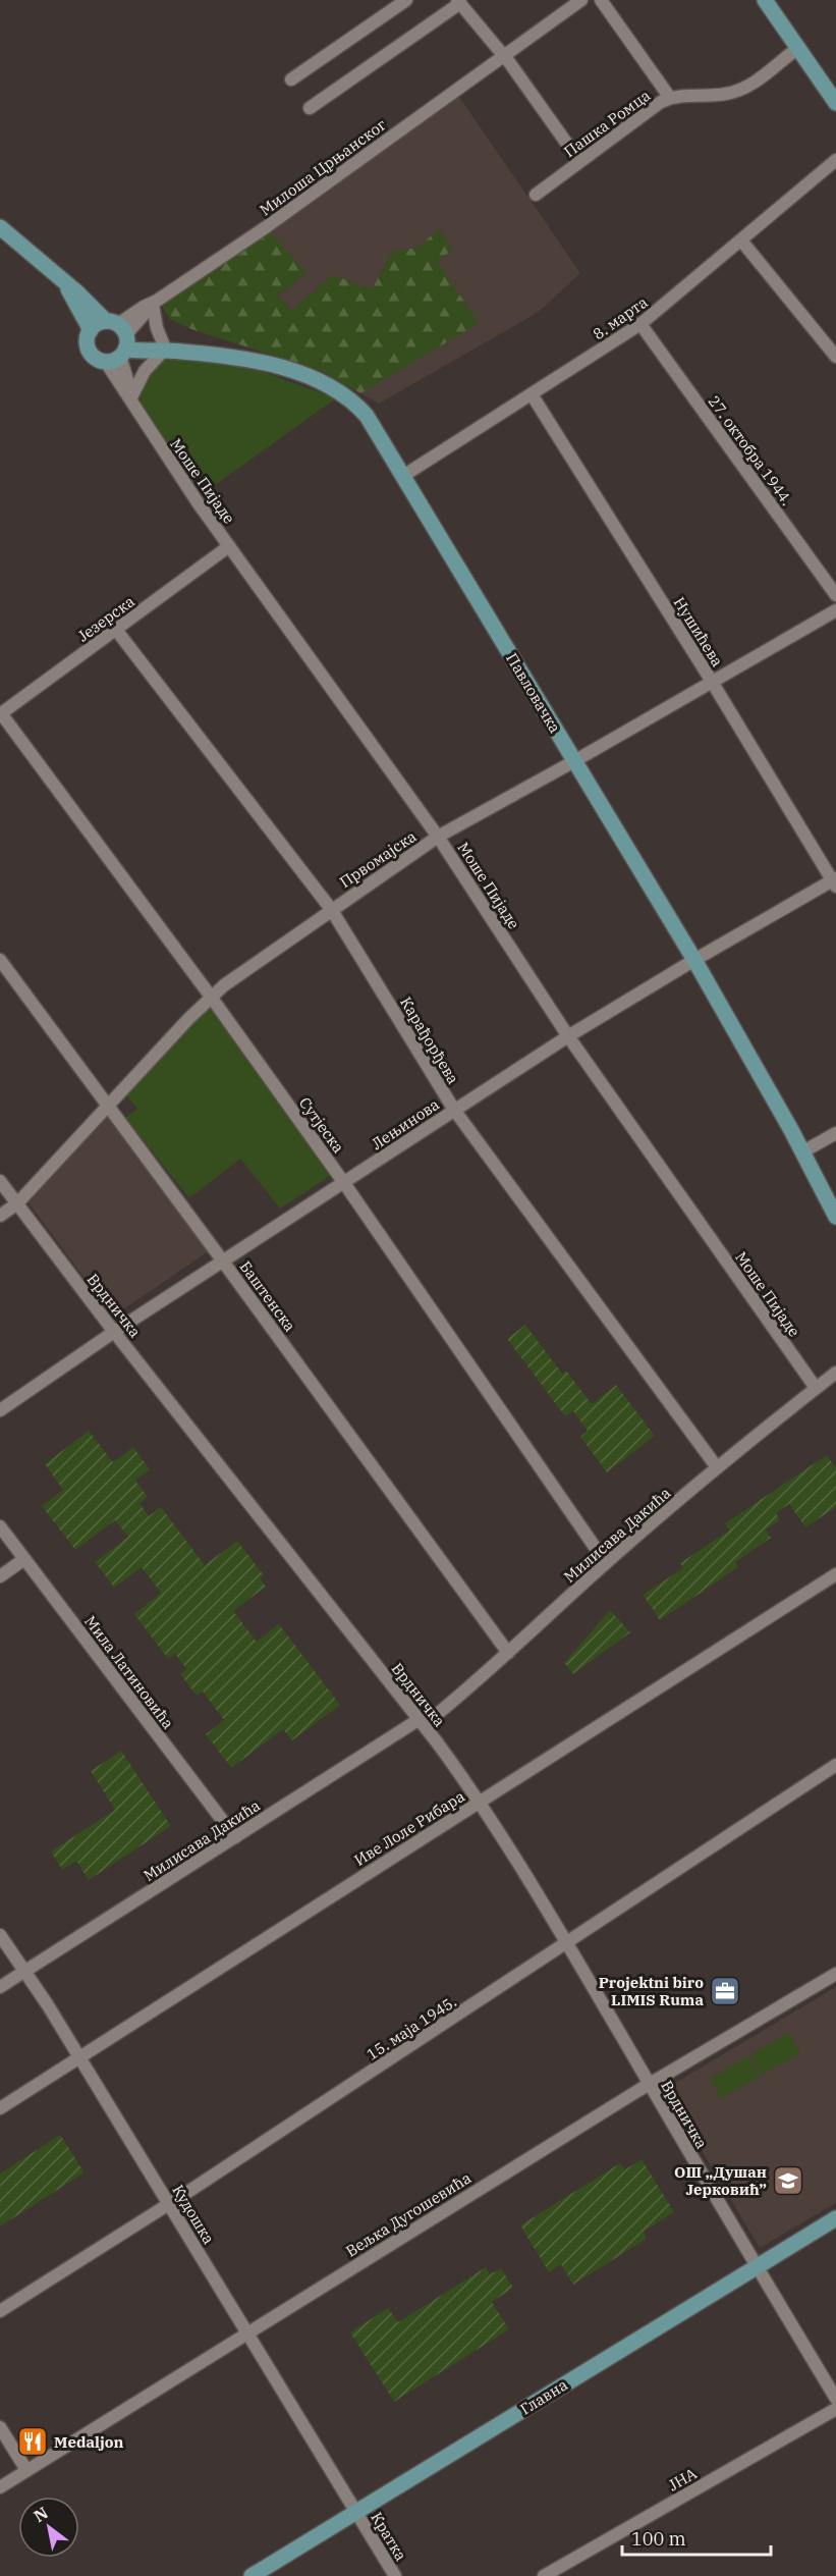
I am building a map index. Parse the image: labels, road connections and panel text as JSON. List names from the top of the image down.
{
  "streets": {
    "street": [
      "Пашка Ромца",
      "Милоша Црњанског",
      "8. марта",
      "27. октобра 1944.",
      "Моше Пијаде",
      "Језерска",
      "Нушићева",
      "Павловачка",
      "Првомајска",
      "Карађорђева",
      "Лењинова",
      "Сутјеска",
      "Баштенска",
      "Врдничка",
      "Милисава Дакића",
      "Мила Латиновића",
      "Иве Лоле Рибара",
      "15. маја 1945.",
      "Кудошка",
      "Вељка Дугошевића",
      "Главна",
      "ЈНА",
      "Кратка"
    ]
  },
  "crossings": [
    ["Милоша Црњанског", "Моше Пијаде"],
    ["Милоша Црњанског", "Павловачка"],
    ["8. марта", "27. октобра 1944."],
    ["8. марта", "Нушићева"],
    ["8. марта", "Павловачка"],
    ["Моше Пијаде", "Језерска"],
    ["Моше Пијаде", "Павловачка"],
    ["Моше Пијаде", "Првомајска"],
    ["Моше Пијаде", "Лењинова"],
    ["Моше Пијаде", "Милисава Дакића"],
    ["Језерска", "Карађорђева"],
    ["Језерска", "Сутјеска"],
    ["Нушићева", "Првомајска"],
    ["Нушићева", "Лењинова"],
    ["Павловачка", "Првомајска"],
    ["Павловачка", "Лењинова"],
    ["Првомајска", "Карађорђева"],
    ["Првомајска", "Сутјеска"],
    ["Првомајска", "Баштенска"],
    ["Првомајска", "Врдничка"],
    ["Карађорђева", "Лењинова"],
    ["Карађорђева", "Милисава Дакића"],
    ["Лењинова", "Сутјеска"],
    ["Лењинова", "Баштенска"],
    ["Лењинова", "Врдничка"],
    ["Сутјеска", "Милисава Дакића"],
    ["Баштенска", "Милисава Дакића"],
    ["Врдничка", "Милисава Дакића"],
    ["Врдничка", "Иве Лоле Рибара"],
    ["Врдничка", "15. маја 1945."],
    ["Врдничка", "Вељка Дугошевића"],
    ["Врдничка", "Главна"],
    ["Милисава Дакића", "Мила Латиновића"],
    ["Милисава Дакића", "Кудошка"],
    ["Иве Лоле Рибара", "Кудошка"],
    ["15. маја 1945.", "Кудошка"],
    ["Кудошка", "Вељка Дугошевића"],
    ["Кудошка", "Главна"],
    ["Кудошка", "Кратка"],
    ["Главна", "Кратка"]
  ],
  "places": {
    "office": ["Projektni biro LIMIS Ruma"],
    "school or university": ["ОШ „Душан Јерковић”"],
    "restaurant": ["Medaljon"]
  },
  "scale_bar": "100 m",
  "north": "top left"
}
